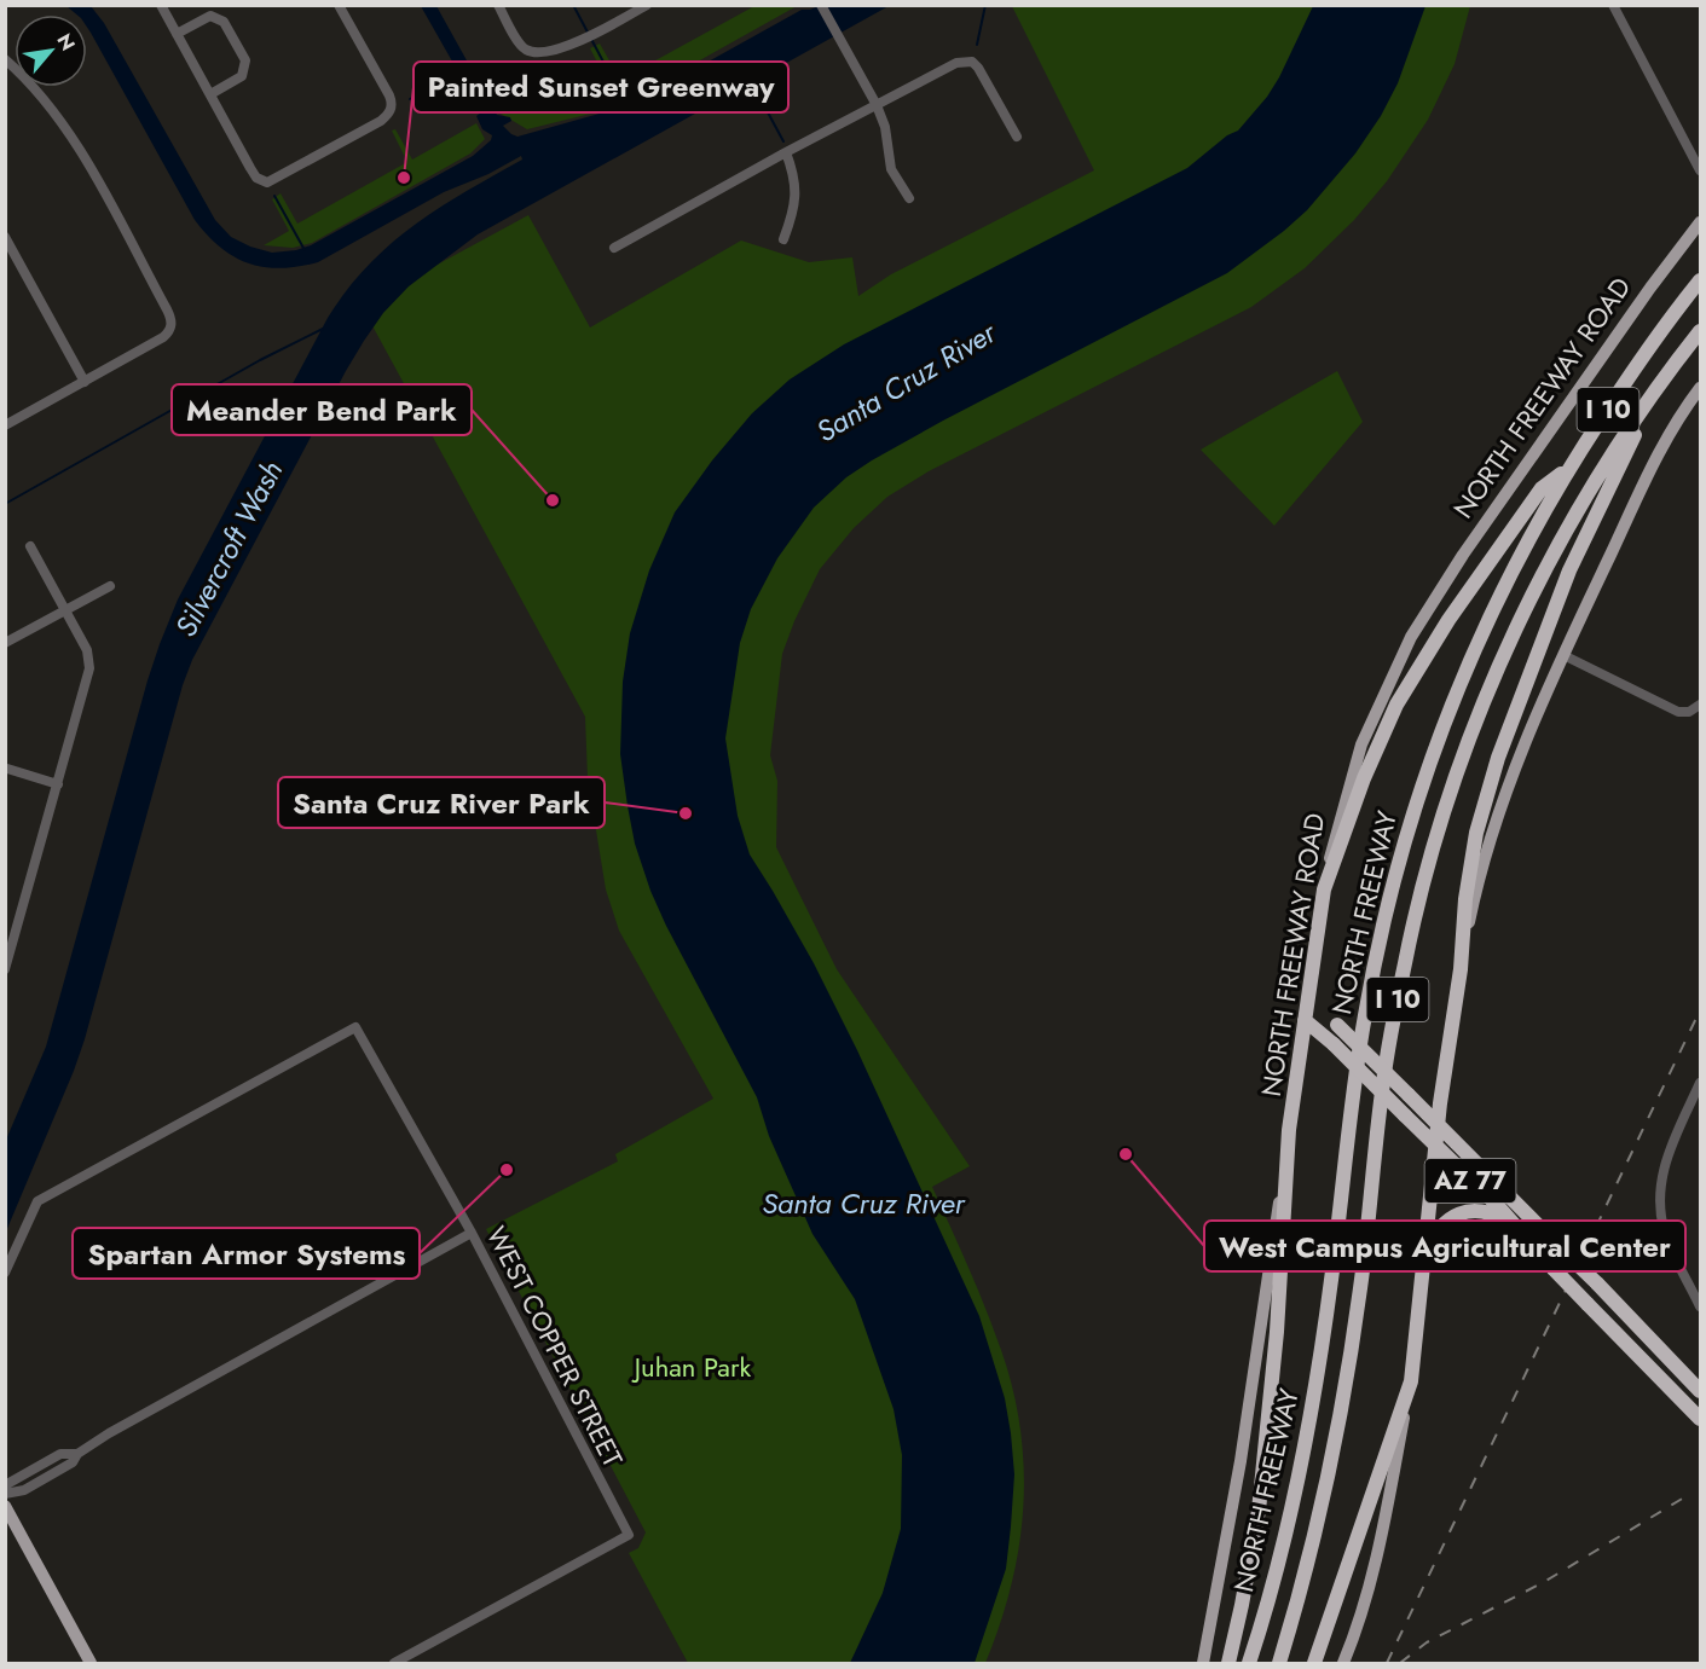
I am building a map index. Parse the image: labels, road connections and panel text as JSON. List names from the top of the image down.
{
  "streets": {
    "highway": [
      "NORTH FREEWAY ROAD",
      "I 10",
      "NORTH FREEWAY",
      "AZ 77"
    ],
    "street": ["WEST COPPER STREET"]
  },
  "crossings": [
    ["NORTH FREEWAY ROAD", "AZ 77"]
  ],
  "water": ["Santa Cruz River", "Silvercroft Wash"],
  "parks": ["Juhan Park"],
  "places": [
    "Painted Sunset Greenway",
    "Meander Bend Park",
    "Santa Cruz River Park",
    "West Campus Agricultural Center",
    "Spartan Armor Systems"
  ],
  "north": "top right"
}
